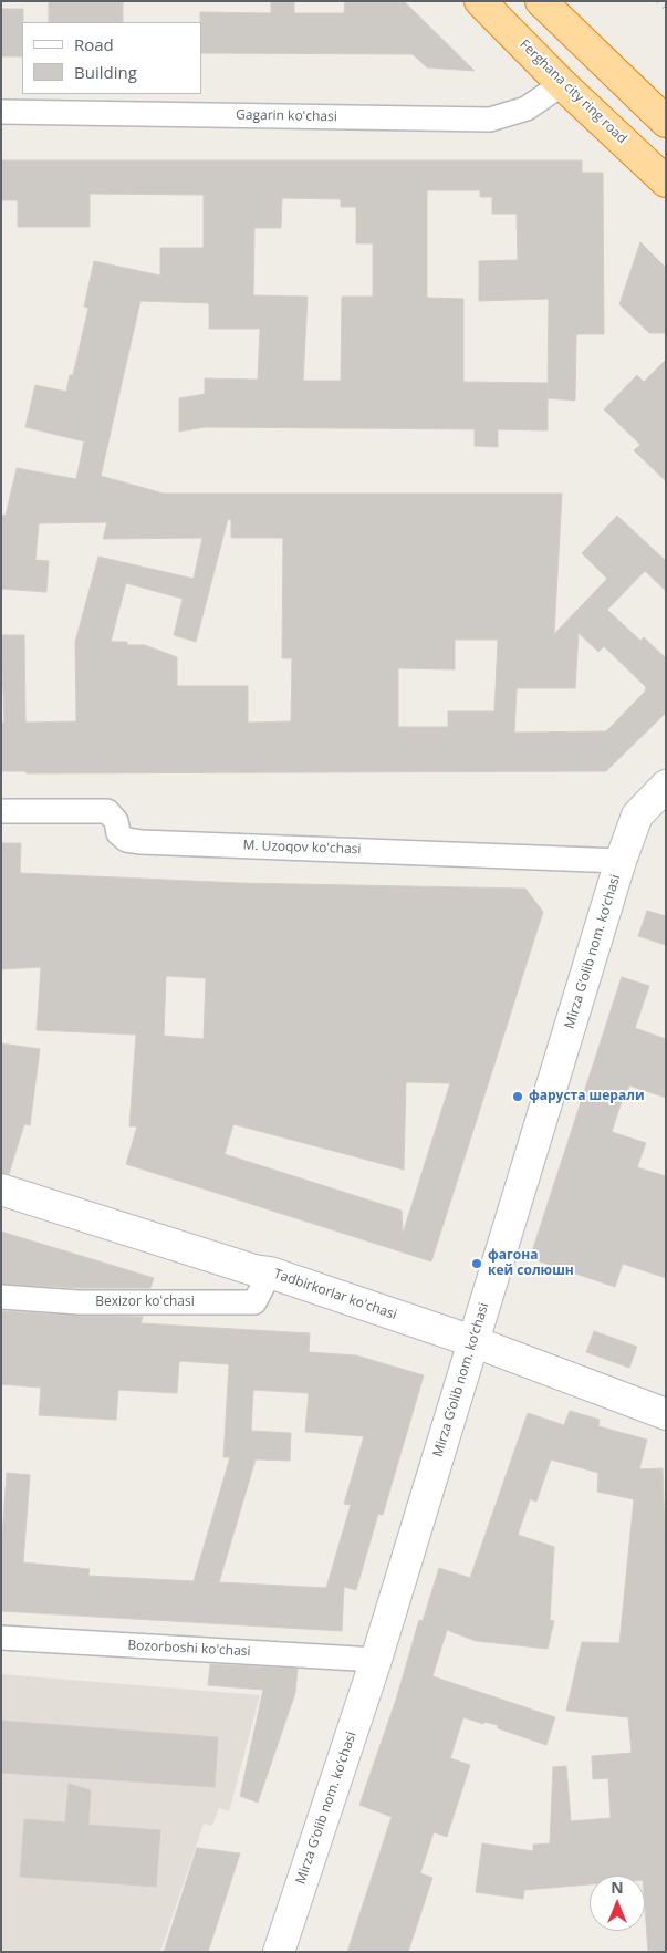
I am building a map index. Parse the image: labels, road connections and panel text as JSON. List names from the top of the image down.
{
  "streets": {
    "highway": ["Ferghana city ring road"],
    "street": [
      "Gagarin koʻchasi",
      "M. Uzoqov koʻchasi",
      "Mirza G‘olib nom. ko‘chasi",
      "Tadbirkorlar ko'chasi",
      "Bexizor koʻchasi",
      "Bozorboshi ko'chasi"
    ]
  },
  "crossings": [
    ["Ferghana city ring road", "Gagarin koʻchasi"],
    ["M. Uzoqov koʻchasi", "Mirza G‘olib nom. ko‘chasi"],
    ["Mirza G‘olib nom. ko‘chasi", "Tadbirkorlar ko'chasi"],
    ["Mirza G‘olib nom. ko‘chasi", "Bozorboshi ko'chasi"],
    ["Tadbirkorlar ko'chasi", "Bexizor koʻchasi"]
  ],
  "places": ["фаруста шерали", "фагона кей солюшн"],
  "legend": ["Road", "Building"],
  "north": "top"
}
